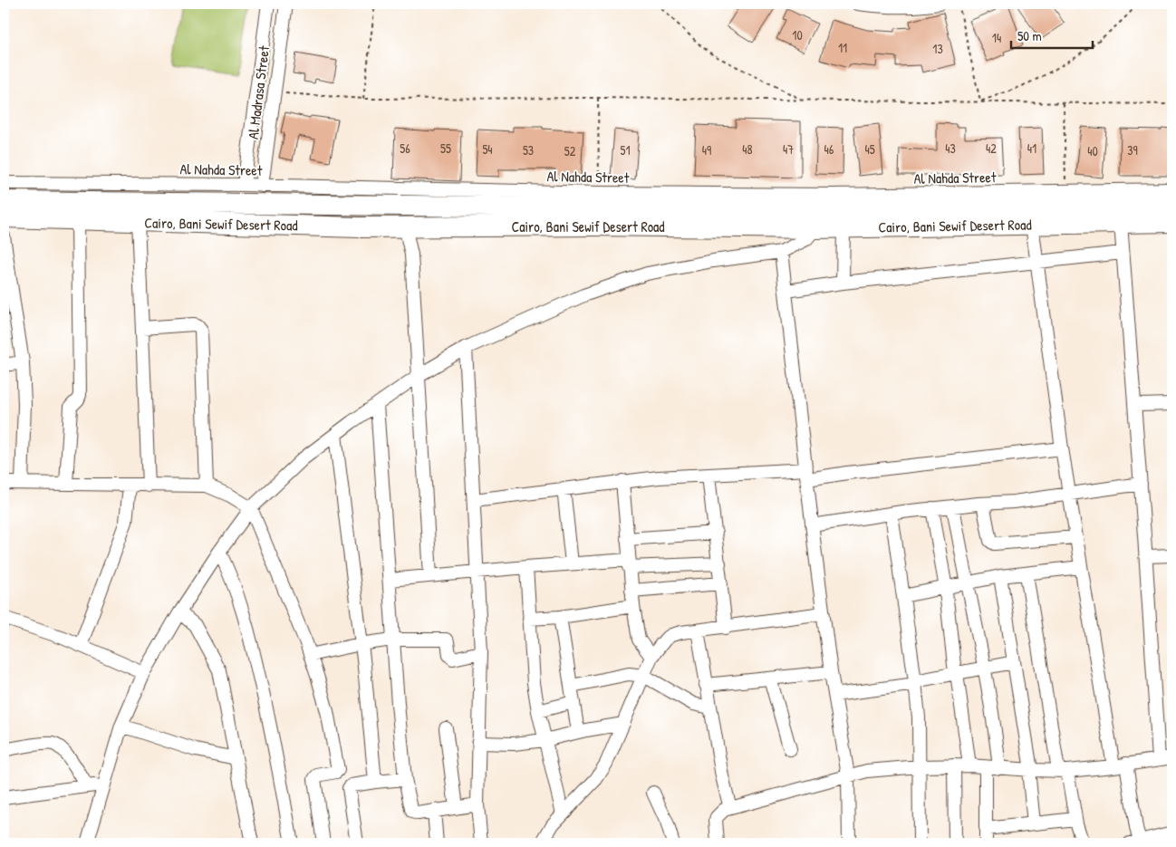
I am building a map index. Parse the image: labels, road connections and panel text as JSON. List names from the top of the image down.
{
  "streets": {
    "main road": ["Cairo, Bani Sewif Desert Road"],
    "street": ["Al Madrasa Street", "Al Nahda Street"]
  },
  "crossings": [
    ["Al Madrasa Street", "Al Nahda Street"],
    ["Al Nahda Street", "Cairo, Bani Sewif Desert Road"]
  ],
  "house_numbers": [
    "10",
    "14",
    "11",
    "13",
    "56",
    "55",
    "43",
    "42",
    "41",
    "54",
    "48",
    "47",
    "46",
    "45",
    "53",
    "51",
    "49",
    "39",
    "52",
    "40"
  ],
  "scale_bar": "50 m"
}
